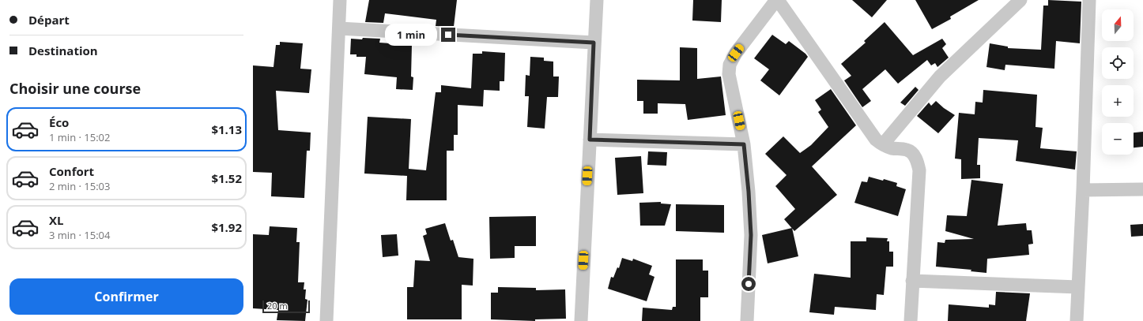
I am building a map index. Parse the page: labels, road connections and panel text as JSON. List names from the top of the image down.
{
  "scale_bar": "20 m",
  "north": "top",
  "page": {
    "banner": ["Départ", "Destination"],
    "map_buttons": ["+", "−"],
    "bubble": "1 min",
    "heading": "Choisir une course",
    "list": [
      {
        "name": "Éco",
        "note": "1 min · 15:02",
        "value": "$1.13"
      },
      {
        "name": "Confort",
        "note": "2 min · 15:03",
        "value": "$1.52"
      },
      {
        "name": "XL",
        "note": "3 min · 15:04",
        "value": "$1.92"
      }
    ],
    "buttons": "Confirmer",
    "scale": "20 m"
  }
}
